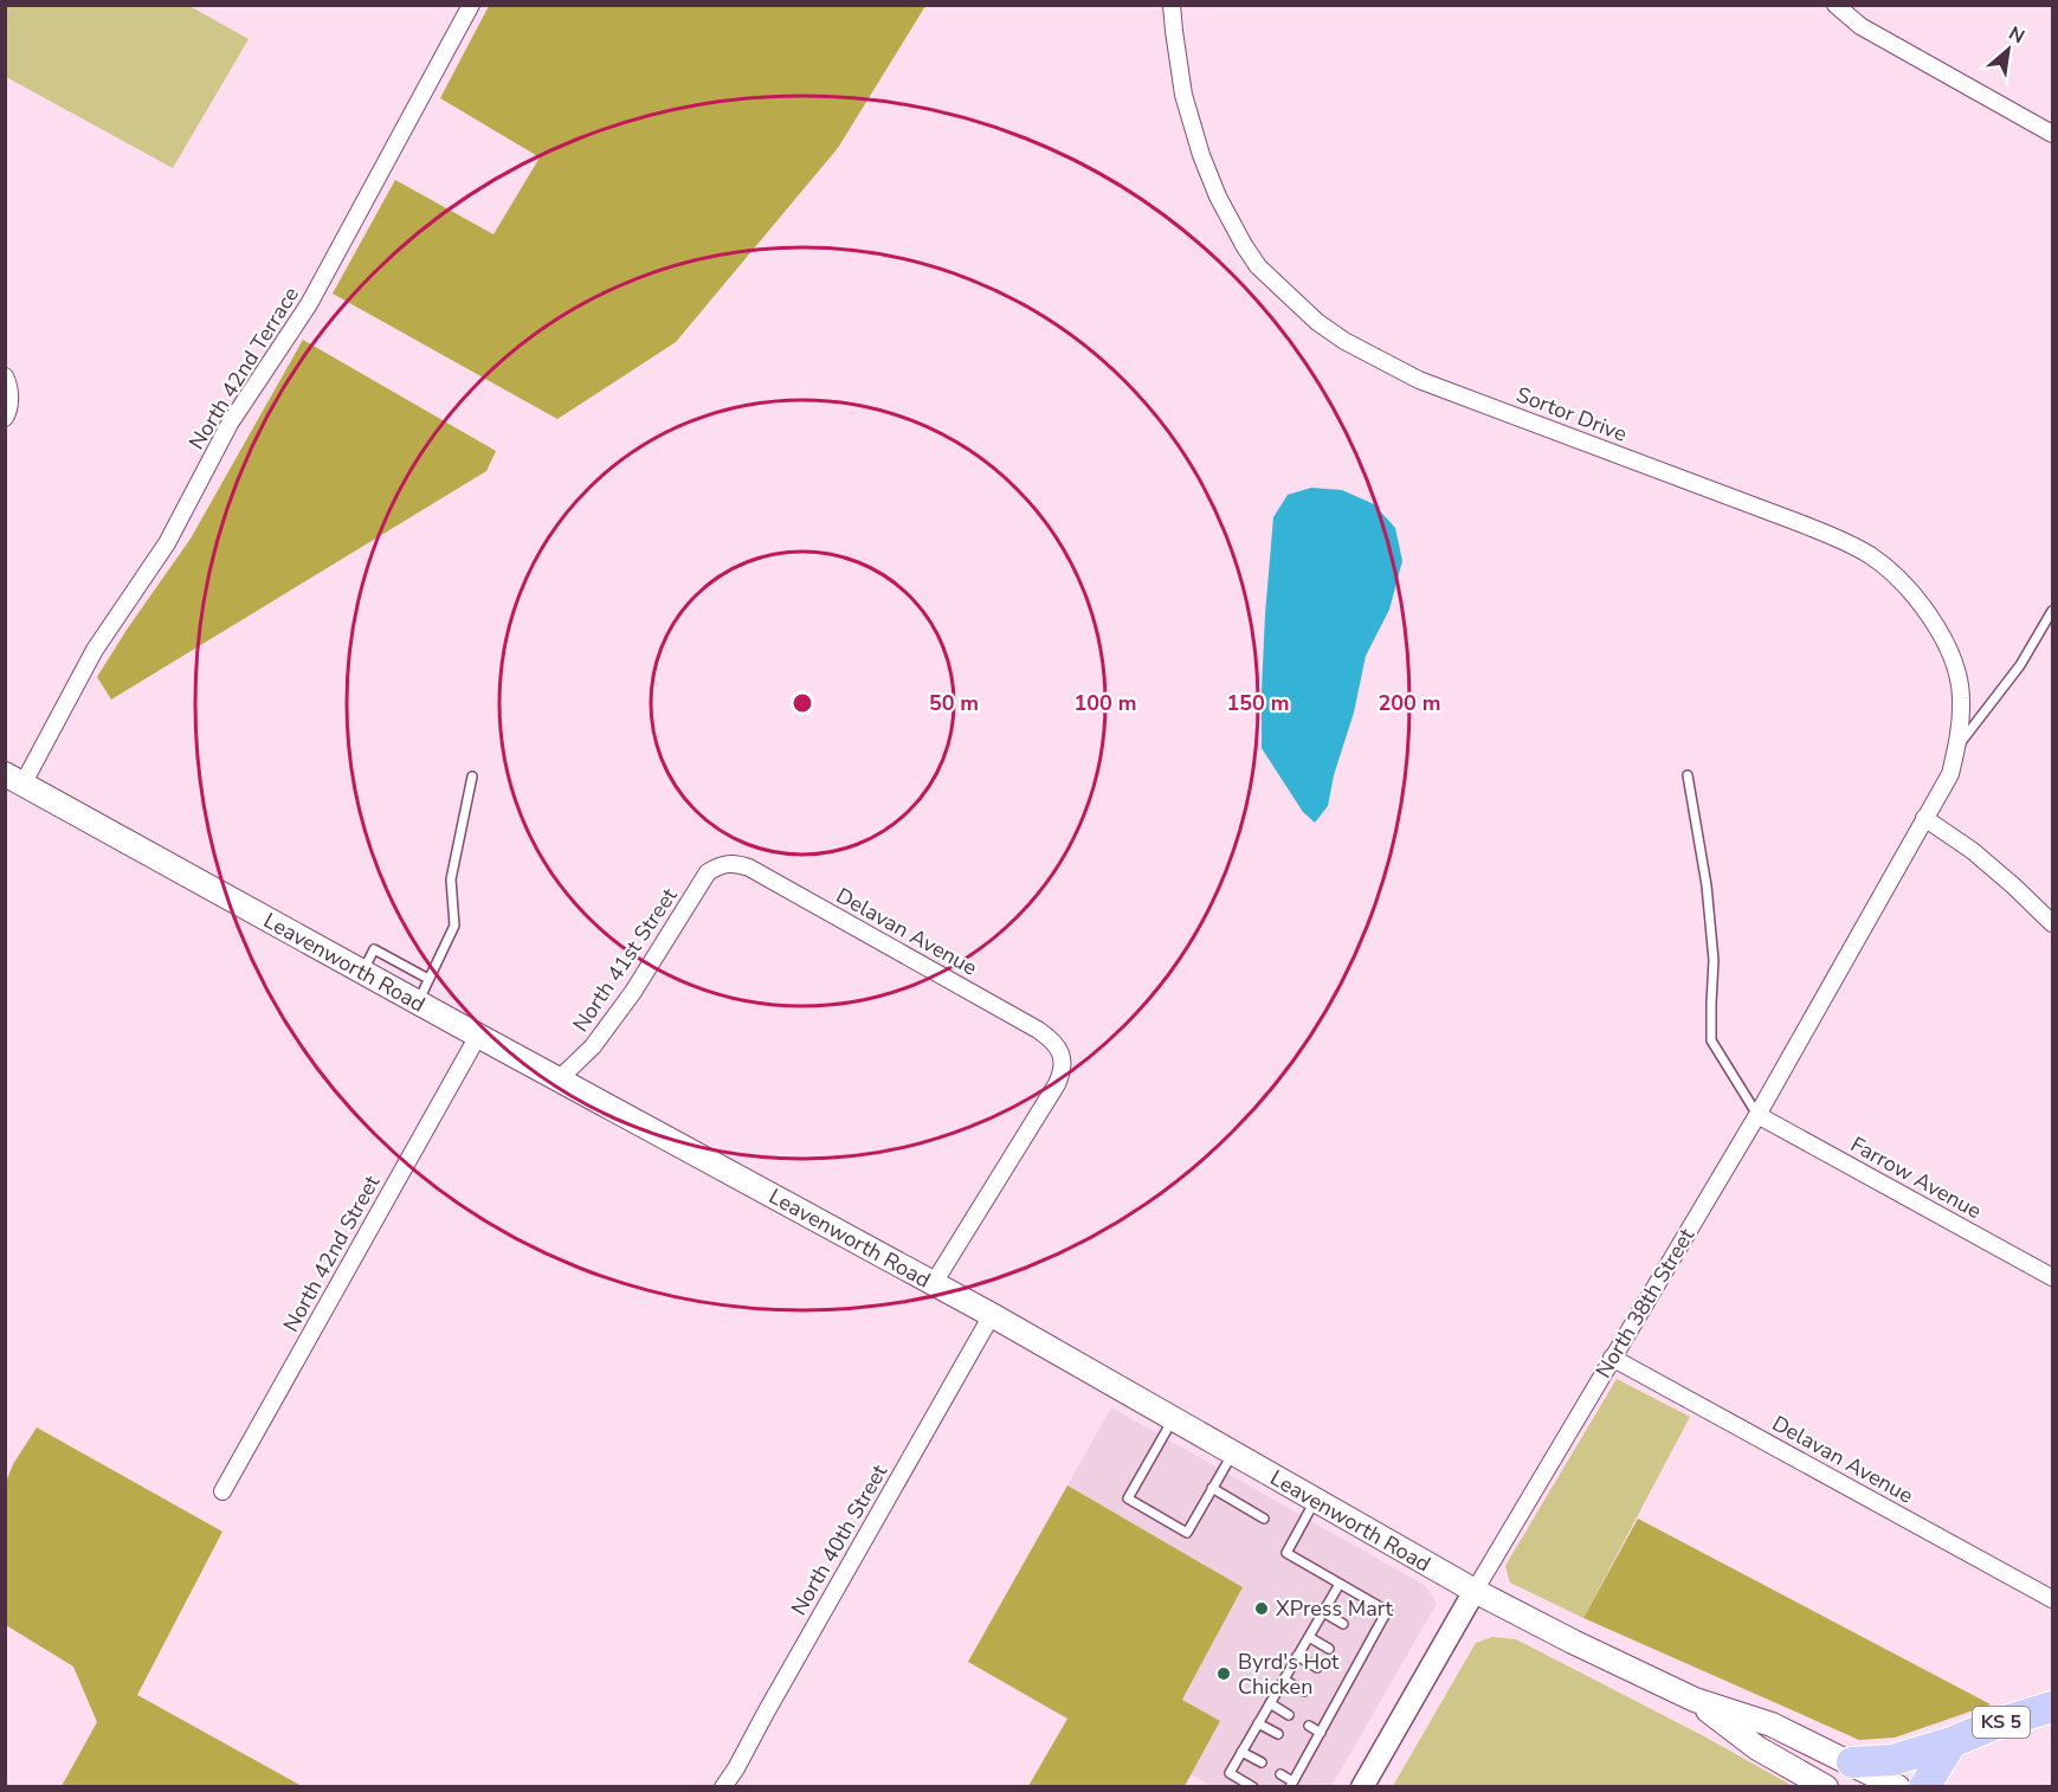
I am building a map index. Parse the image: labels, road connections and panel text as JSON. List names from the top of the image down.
{
  "streets": {
    "highway": ["KS 5"],
    "main road": ["Leavenworth Road"],
    "street": [
      "North 42nd Terrace",
      "Sortor Drive",
      "Delavan Avenue",
      "North 41st Street",
      "Farrow Avenue",
      "North 42nd Street",
      "North 38th Street",
      "North 40th Street"
    ]
  },
  "crossings": [
    ["North 42nd Terrace", "Leavenworth Road"],
    ["Sortor Drive", "North 38th Street"],
    ["Delavan Avenue", "North 41st Street"],
    ["Delavan Avenue", "Leavenworth Road"],
    ["Delavan Avenue", "North 38th Street"],
    ["North 41st Street", "Leavenworth Road"],
    ["Leavenworth Road", "North 42nd Street"],
    ["Leavenworth Road", "North 38th Street"],
    ["Leavenworth Road", "North 40th Street"],
    ["Leavenworth Road", "KS 5"],
    ["Farrow Avenue", "North 38th Street"]
  ],
  "places": ["XPress Mart", "Byrd's Hot Chicken"],
  "north": "top right",
  "rings": [
    "50 m",
    "100 m",
    "150 m",
    "200 m"
  ]
}
